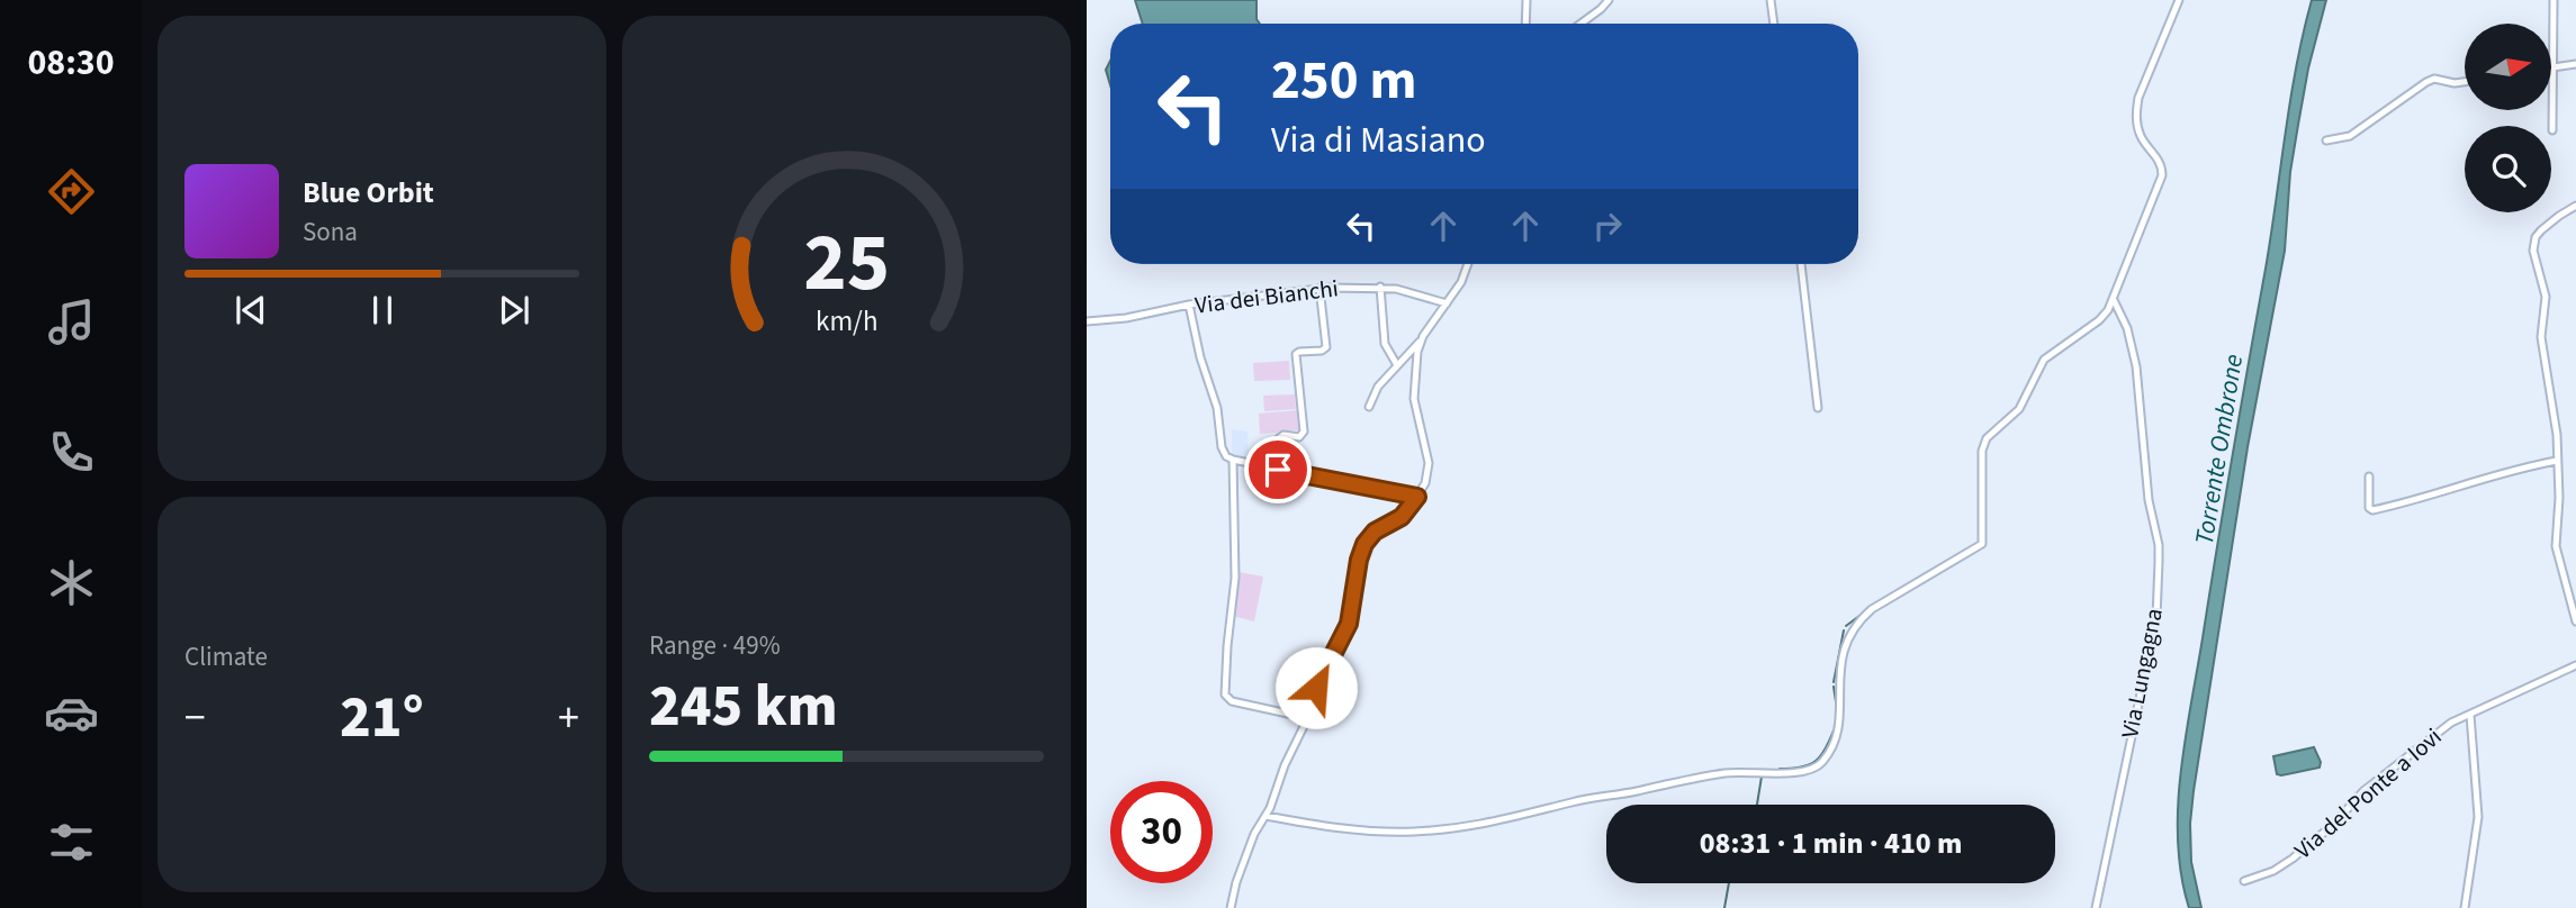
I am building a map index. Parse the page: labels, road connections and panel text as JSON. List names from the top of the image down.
{
  "streets": {
    "street": ["Via dei Bianchi", "Via Lungagna", "Via del Ponte a Iovi"]
  },
  "water": ["Torrente Ombrone"],
  "north": "right",
  "page": {
    "tabs": "08:30",
    "turn": ["250 m", "Via di Masiano"],
    "song": ["Blue Orbit", "Sona"],
    "tile": [
      "Climate",
      ["Range · 49%", "245 km"]
    ],
    "heat": ["−", "21°", "+"],
    "limit": "30",
    "trip": "08:31 · 1 min · 410 m",
    "gauge": ["25", "km/h"]
  }
}
